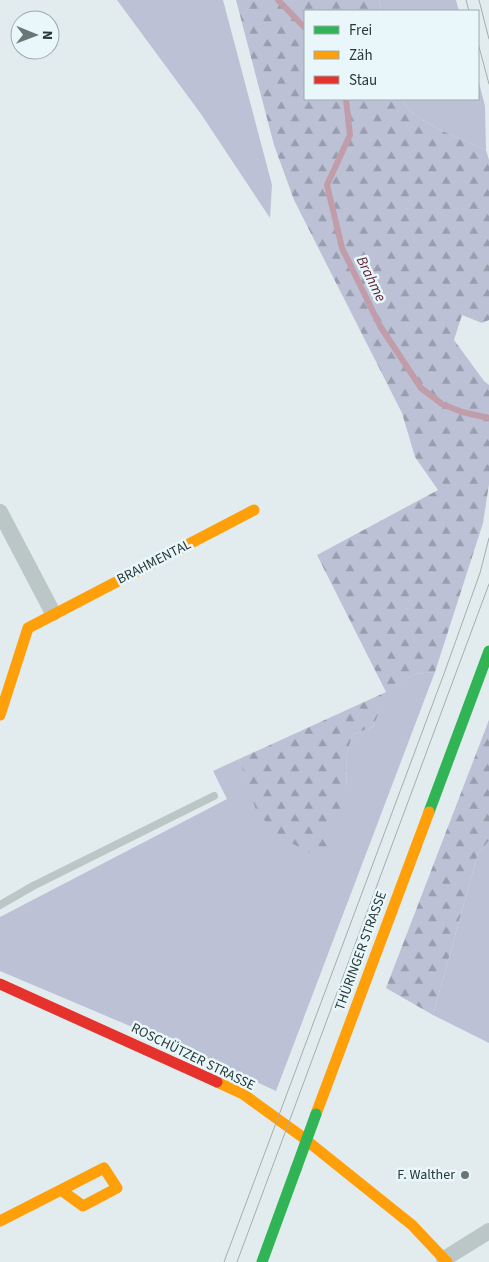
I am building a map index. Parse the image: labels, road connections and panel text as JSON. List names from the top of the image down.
{
  "streets": {
    "street": ["BRAHMENTAL", "THÜRINGER STRASSE", "ROSCHÜTZER STRASSE"]
  },
  "water": ["Brahme"],
  "places": ["F. Walther"],
  "legend": ["Frei", "Zäh", "Stau"],
  "north": "right"
}
